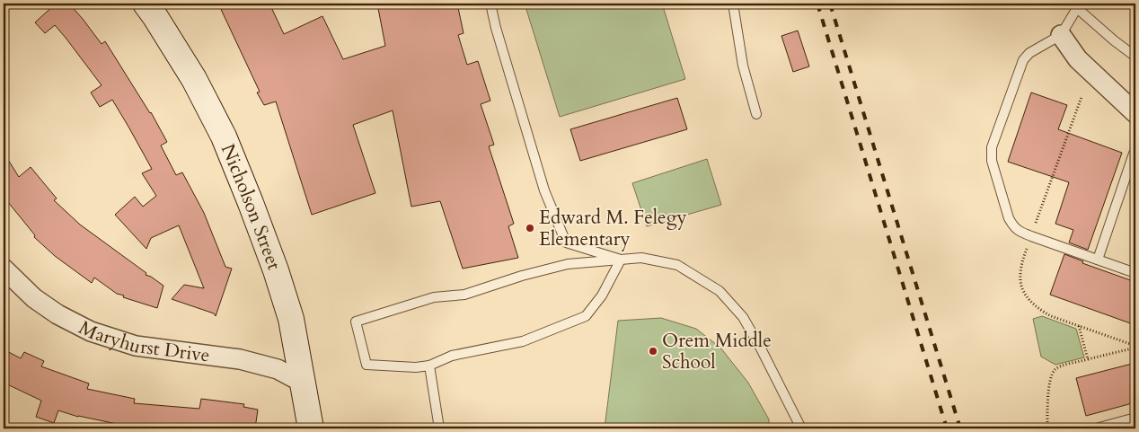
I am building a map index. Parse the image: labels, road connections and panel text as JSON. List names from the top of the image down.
{
  "streets": {
    "street": ["Nicholson Street", "Maryhurst Drive"]
  },
  "crossings": [
    ["Nicholson Street", "Maryhurst Drive"]
  ],
  "places": ["Edward M. Felegy Elementary", "Orem Middle School"]
}
